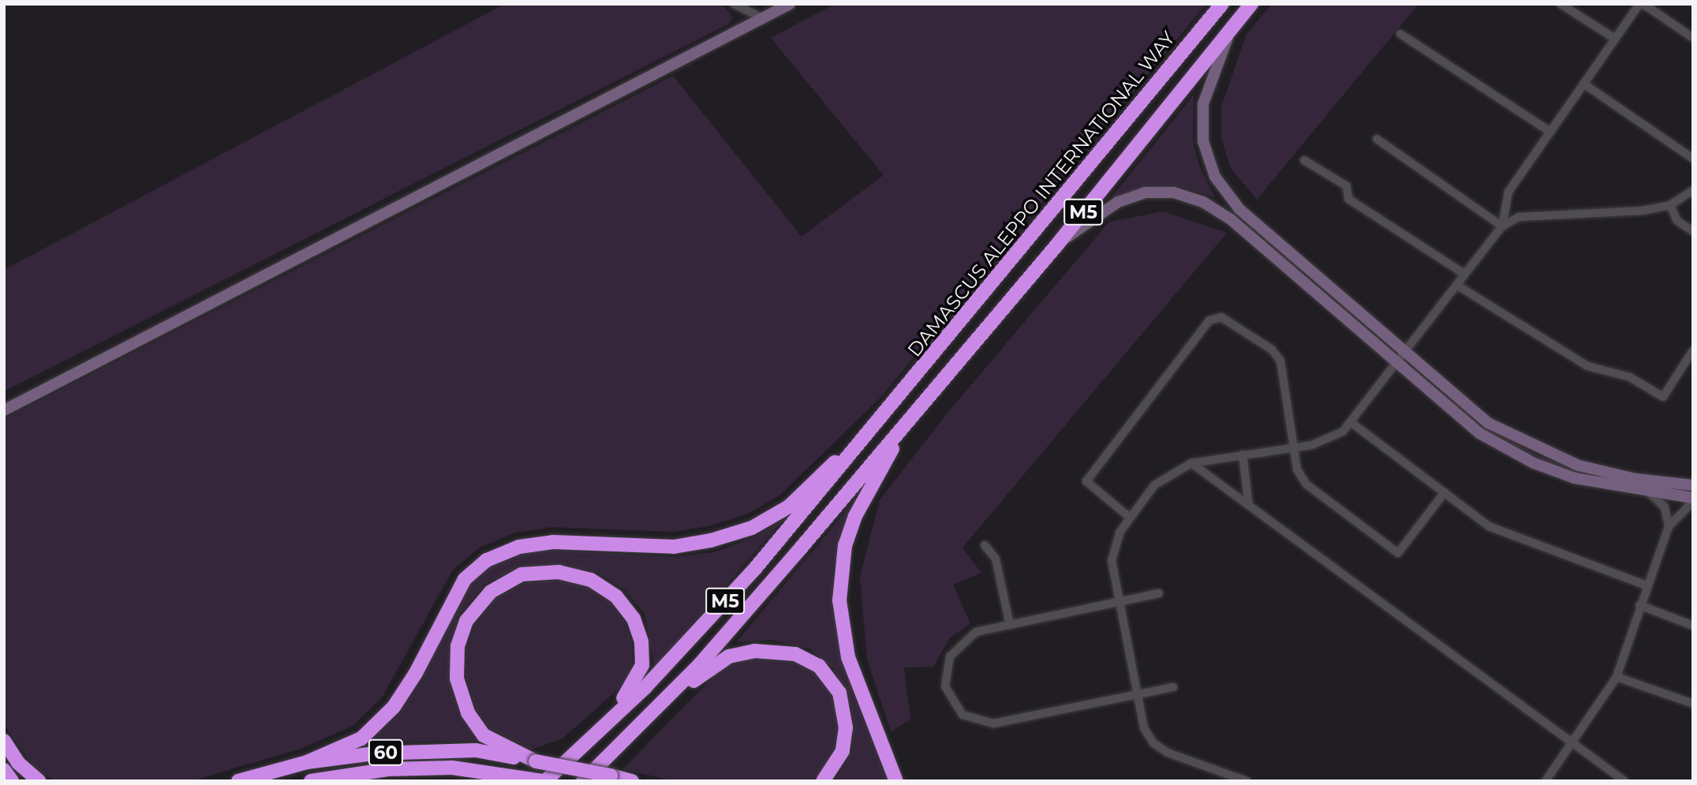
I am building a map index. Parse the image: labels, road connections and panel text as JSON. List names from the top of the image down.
{
  "streets": {
    "highway": ["DAMASCUS ALEPPO INTERNATIONAL WAY", "M5", "60"]
  },
  "crossings": [
    ["DAMASCUS ALEPPO INTERNATIONAL WAY", "M5"]
  ]
}
